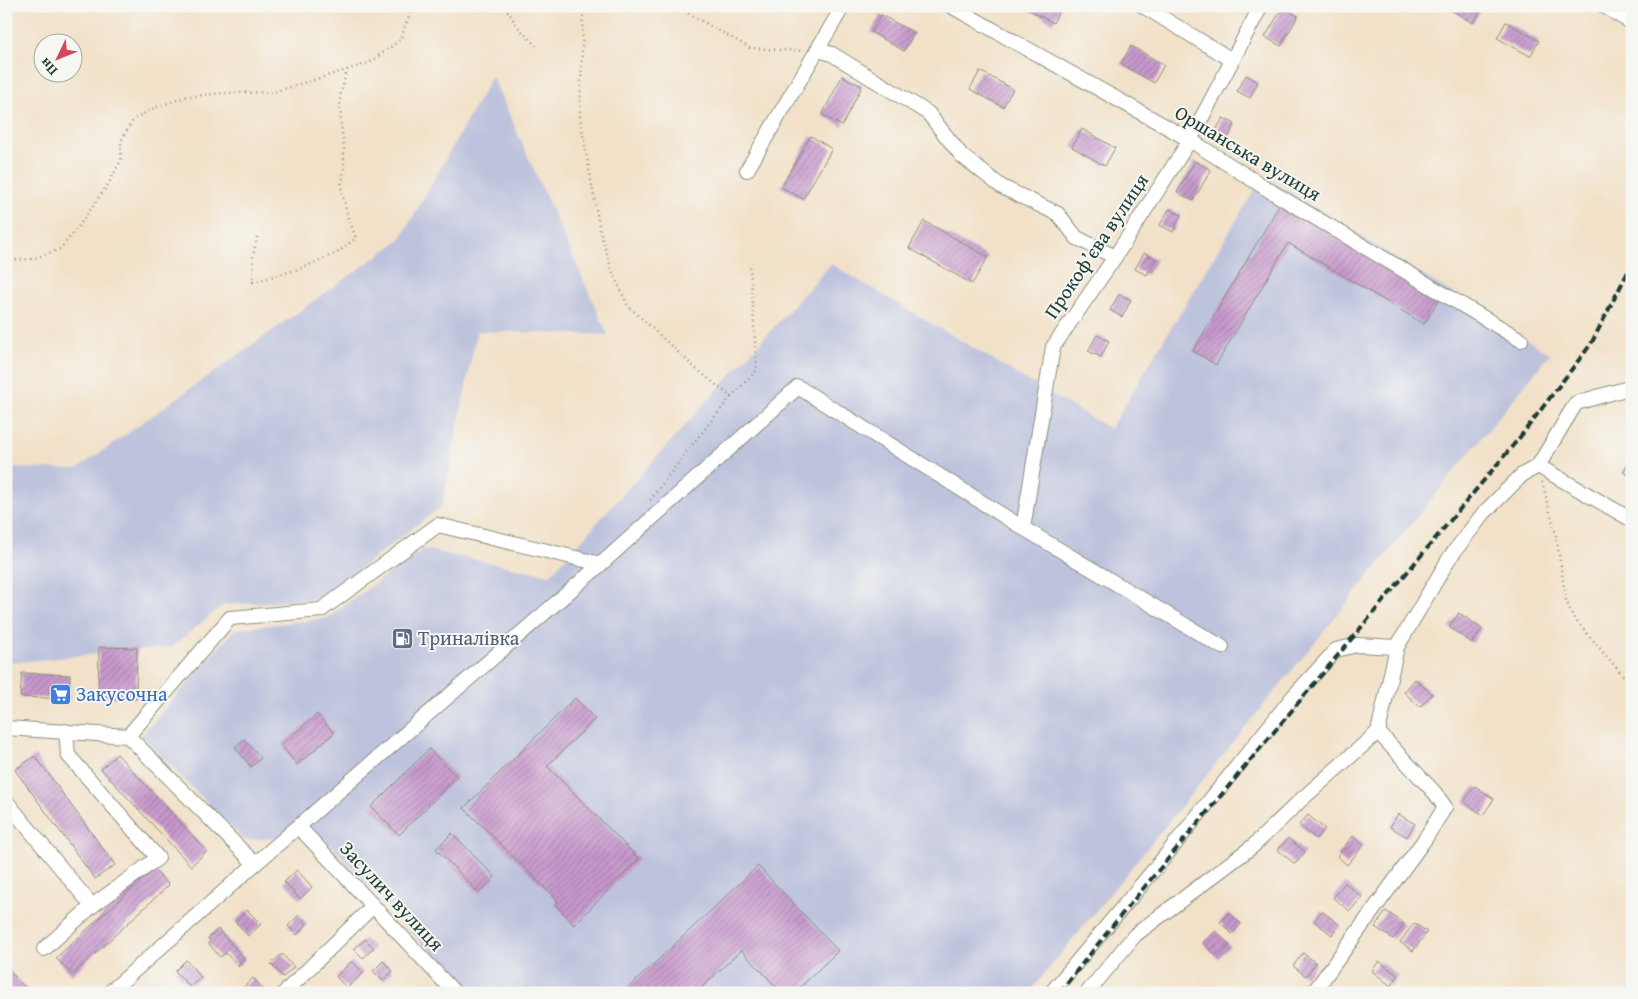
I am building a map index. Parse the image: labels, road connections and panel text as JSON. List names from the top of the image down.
{
  "streets": {
    "street": ["Оршанська вулиця", "Прокоф’єва вулиця", "Засулич вулиця"]
  },
  "crossings": [
    ["Оршанська вулиця", "Прокоф’єва вулиця"]
  ],
  "places": {
    "fuel station": ["Триналівка"],
    "supermarket": ["Закусочна"]
  },
  "north": "bottom left"
}
